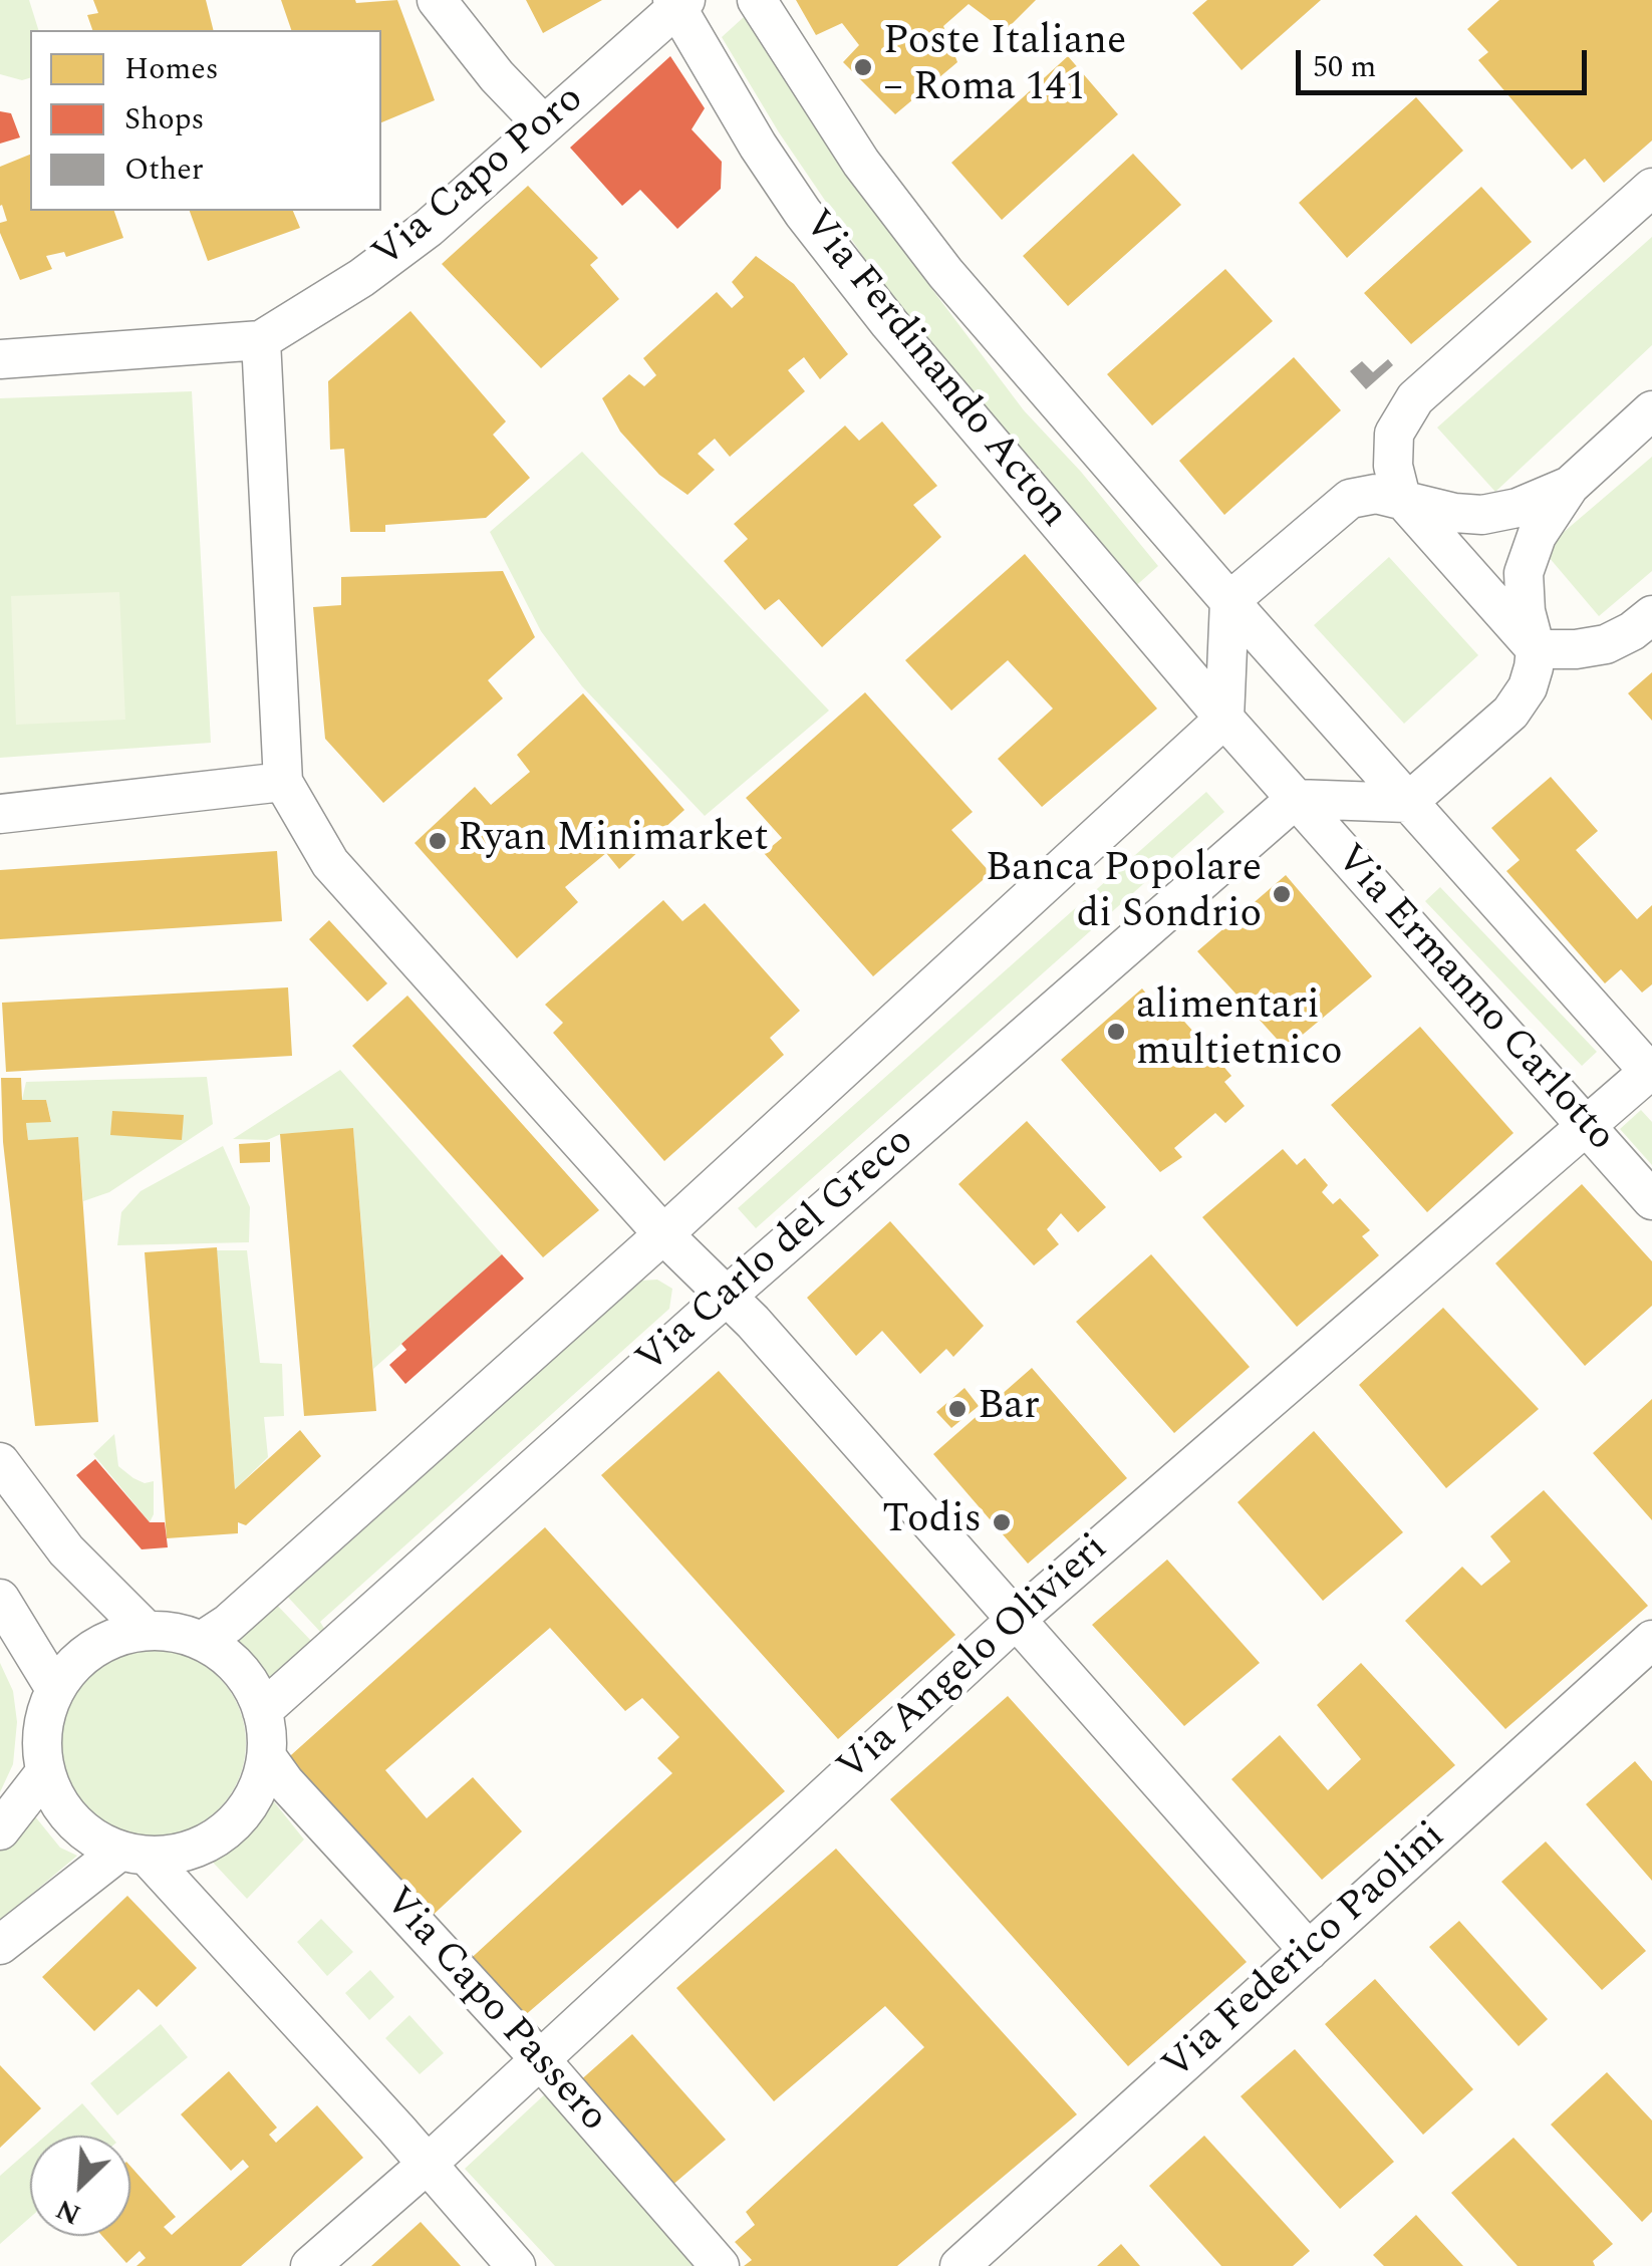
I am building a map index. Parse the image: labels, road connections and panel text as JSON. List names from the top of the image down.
{
  "streets": {
    "street": [
      "Via Capo Poro",
      "Via Ferdinando Acton",
      "Via Ermanno Carlotto",
      "Via Carlo del Greco",
      "Via Angelo Olivieri",
      "Via Federico Paolini",
      "Via Capo Passero"
    ]
  },
  "crossings": [
    ["Via Capo Poro", "Via Ferdinando Acton"],
    ["Via Ferdinando Acton", "Via Ermanno Carlotto"],
    ["Via Ferdinando Acton", "Via Carlo del Greco"],
    ["Via Ermanno Carlotto", "Via Carlo del Greco"],
    ["Via Ermanno Carlotto", "Via Angelo Olivieri"],
    ["Via Carlo del Greco", "Via Capo Passero"],
    ["Via Angelo Olivieri", "Via Capo Passero"]
  ],
  "places": [
    "Poste Italiane – Roma 141",
    "Ryan Minimarket",
    "Banca Popolare di Sondrio",
    "alimentari multietnico",
    "Bar",
    "Todis"
  ],
  "legend": ["Homes", "Shops", "Other"],
  "scale_bar": "50 m",
  "north": "bottom left"
}
